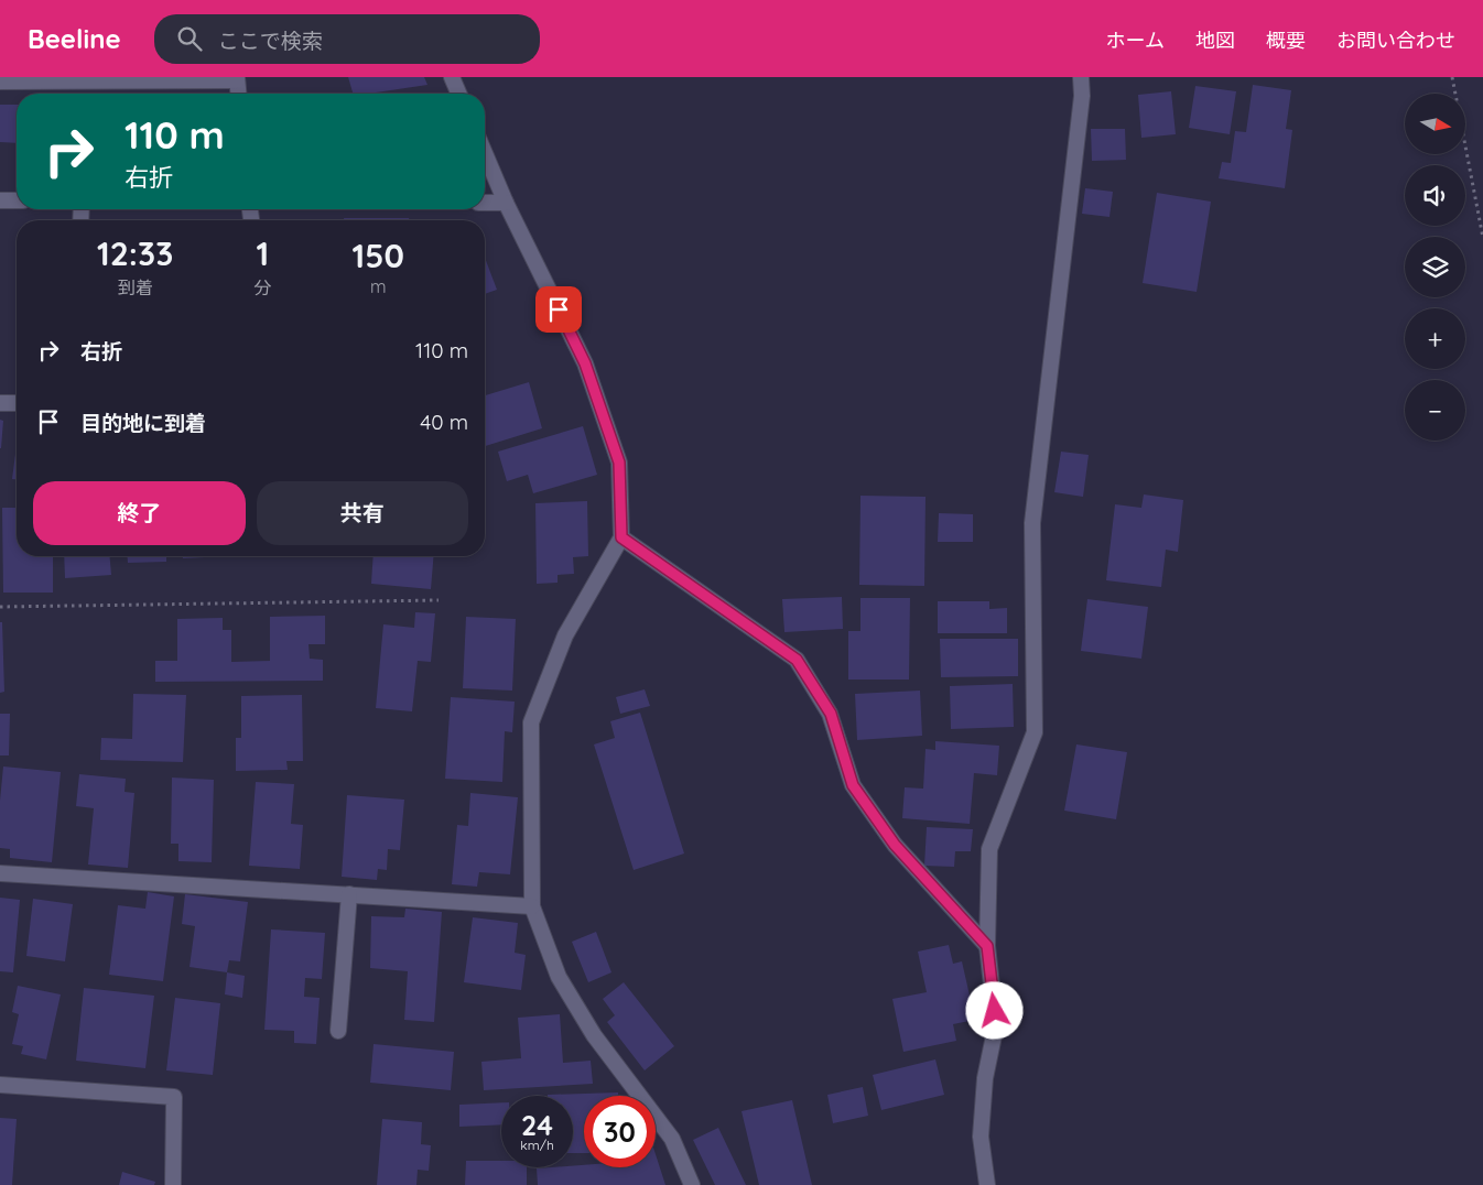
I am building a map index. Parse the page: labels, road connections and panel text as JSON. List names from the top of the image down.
{
  "north": "right",
  "page": {
    "header": "Beeline",
    "search": "ここで検索",
    "nav": [
      "ホーム",
      "地図",
      "概要",
      "お問い合わせ"
    ],
    "map_buttons": ["+", "−"],
    "turn": ["110 m", "右折"],
    "eta": [
      "12:33",
      "到着",
      "1",
      "分",
      "150",
      "m"
    ],
    "list": [
      {
        "name": "右折",
        "value": "110 m"
      },
      {
        "name": "目的地に到着",
        "value": "40 m"
      }
    ],
    "buttons": ["終了", "共有"],
    "speed": "24 km/h",
    "limit": "30"
  }
}
